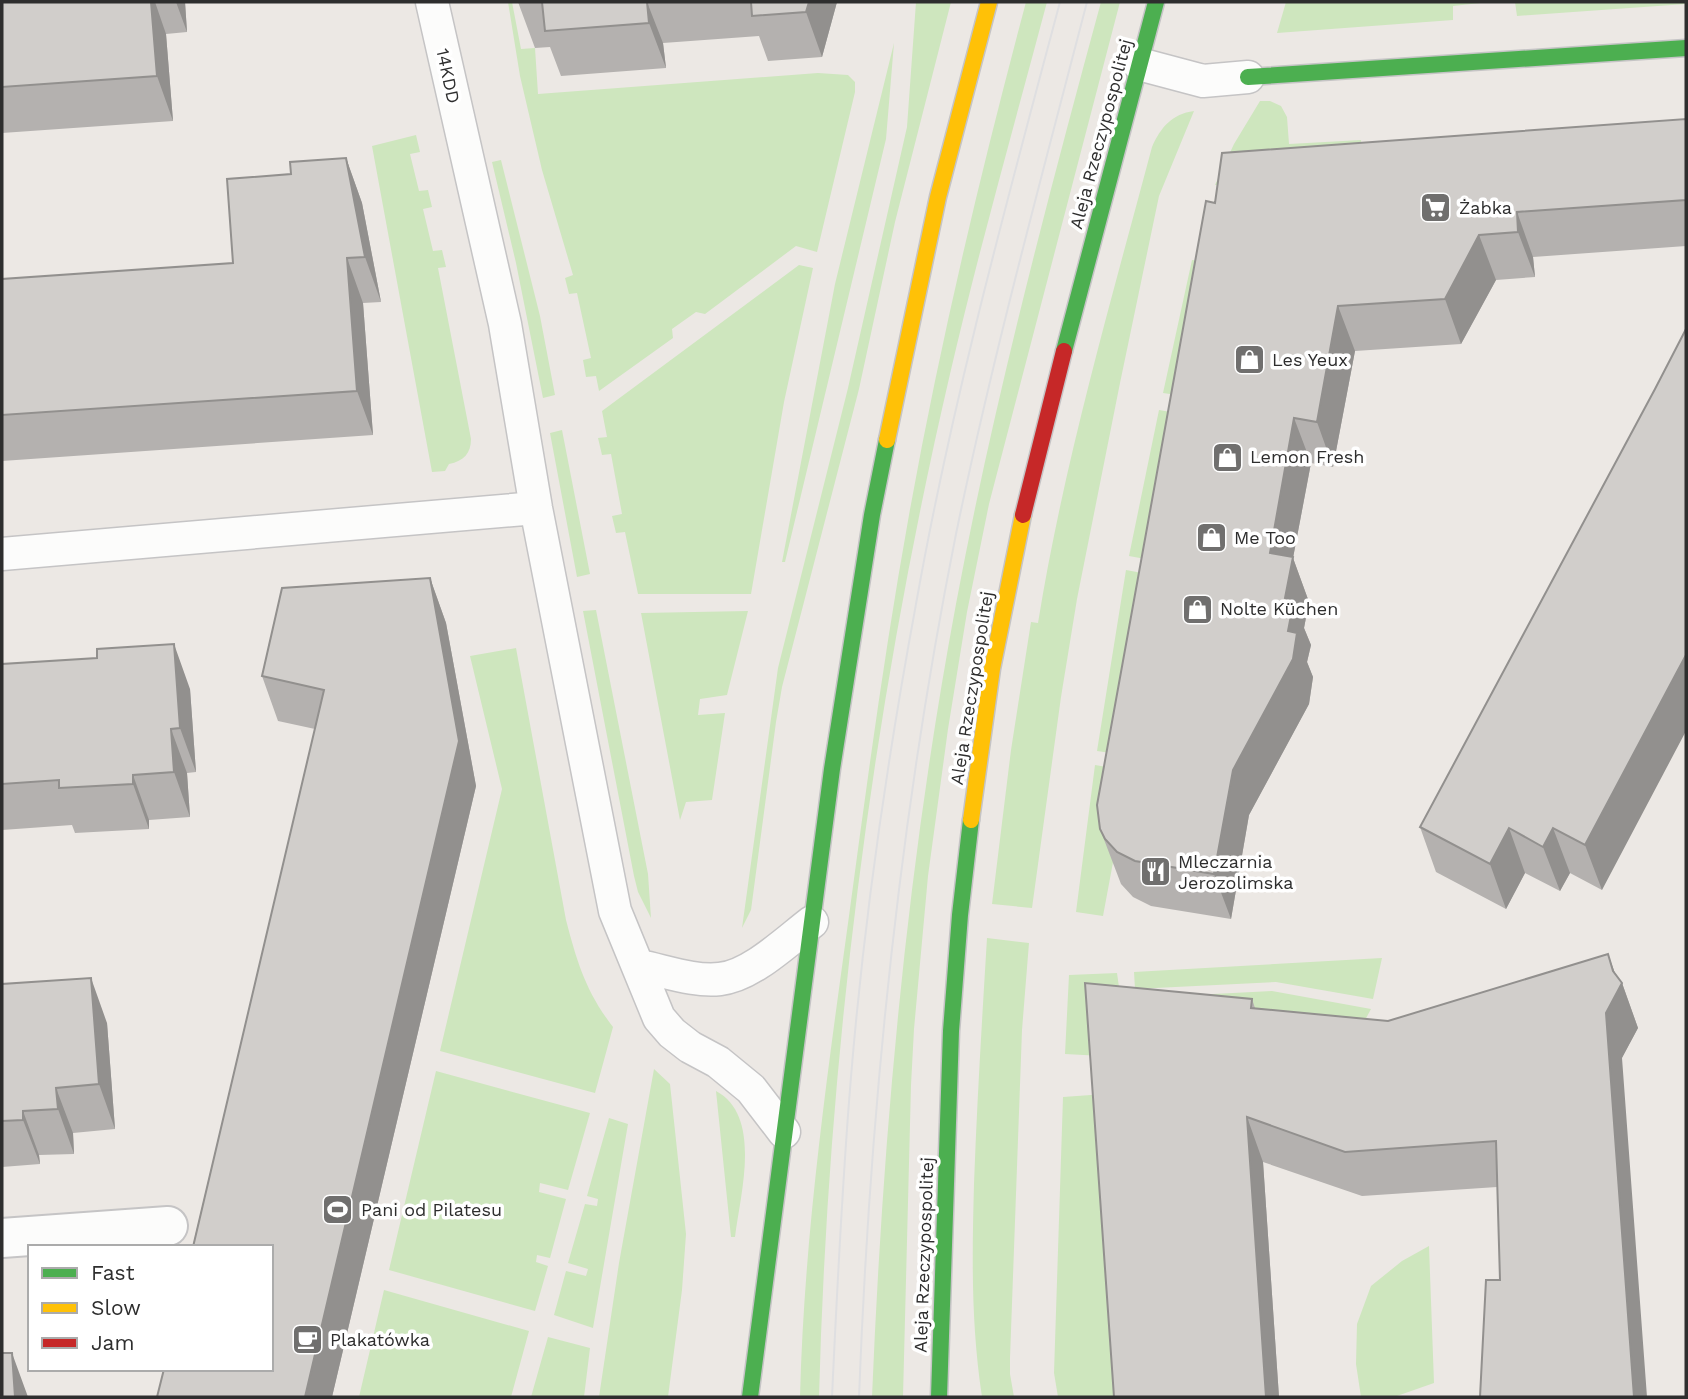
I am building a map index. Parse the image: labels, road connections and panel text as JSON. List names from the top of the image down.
{
  "streets": {
    "street": ["Aleja Rzeczypospolitej"],
    "lane": ["14KDD"]
  },
  "places": {
    "supermarket": ["Żabka"],
    "shop": [
      "Les Yeux",
      "Lemon Fresh",
      "Me Too",
      "Nolte Küchen"
    ],
    "restaurant": ["Mleczarnia Jerozolimska"],
    "sports": ["Pani od Pilatesu"],
    "cafe": ["Plakatówka"]
  },
  "legend": ["Fast", "Slow", "Jam"]
}
